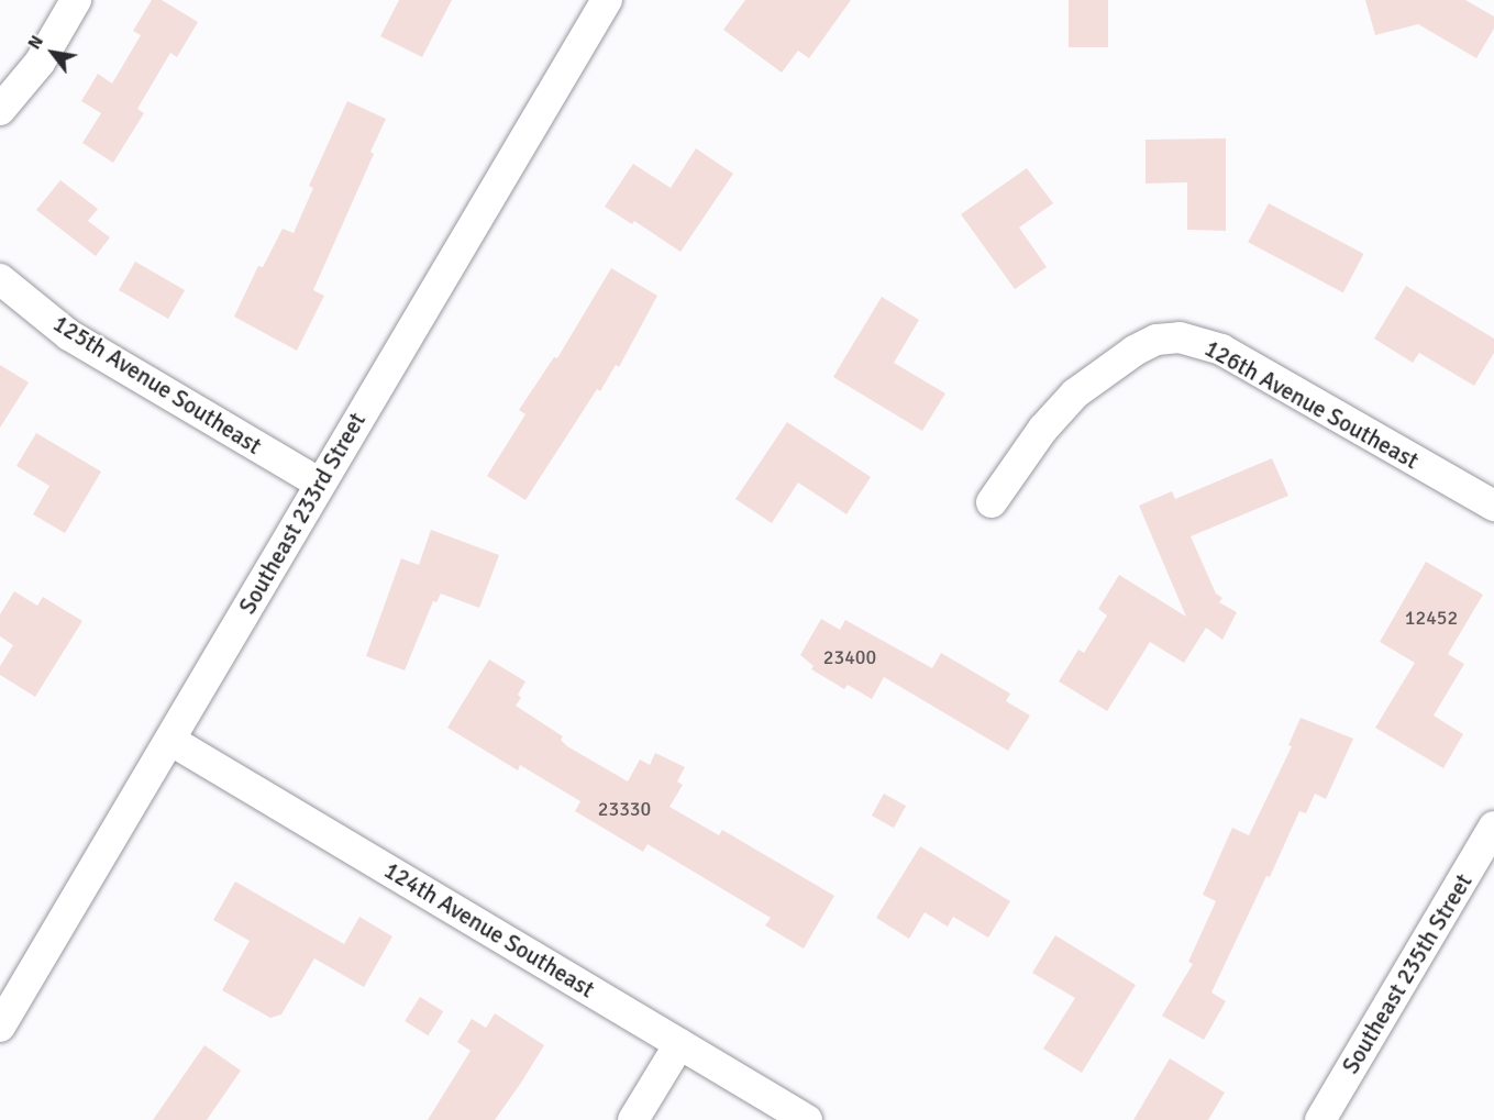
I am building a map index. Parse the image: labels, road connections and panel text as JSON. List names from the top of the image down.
{
  "streets": {
    "street": [
      "125th Avenue Southeast",
      "126th Avenue Southeast",
      "Southeast 233rd Street",
      "124th Avenue Southeast",
      "Southeast 235th Street"
    ]
  },
  "crossings": [
    ["125th Avenue Southeast", "Southeast 233rd Street"],
    ["Southeast 233rd Street", "124th Avenue Southeast"]
  ],
  "house_numbers": ["12452", "23400", "23330"],
  "north": "top left"
}
